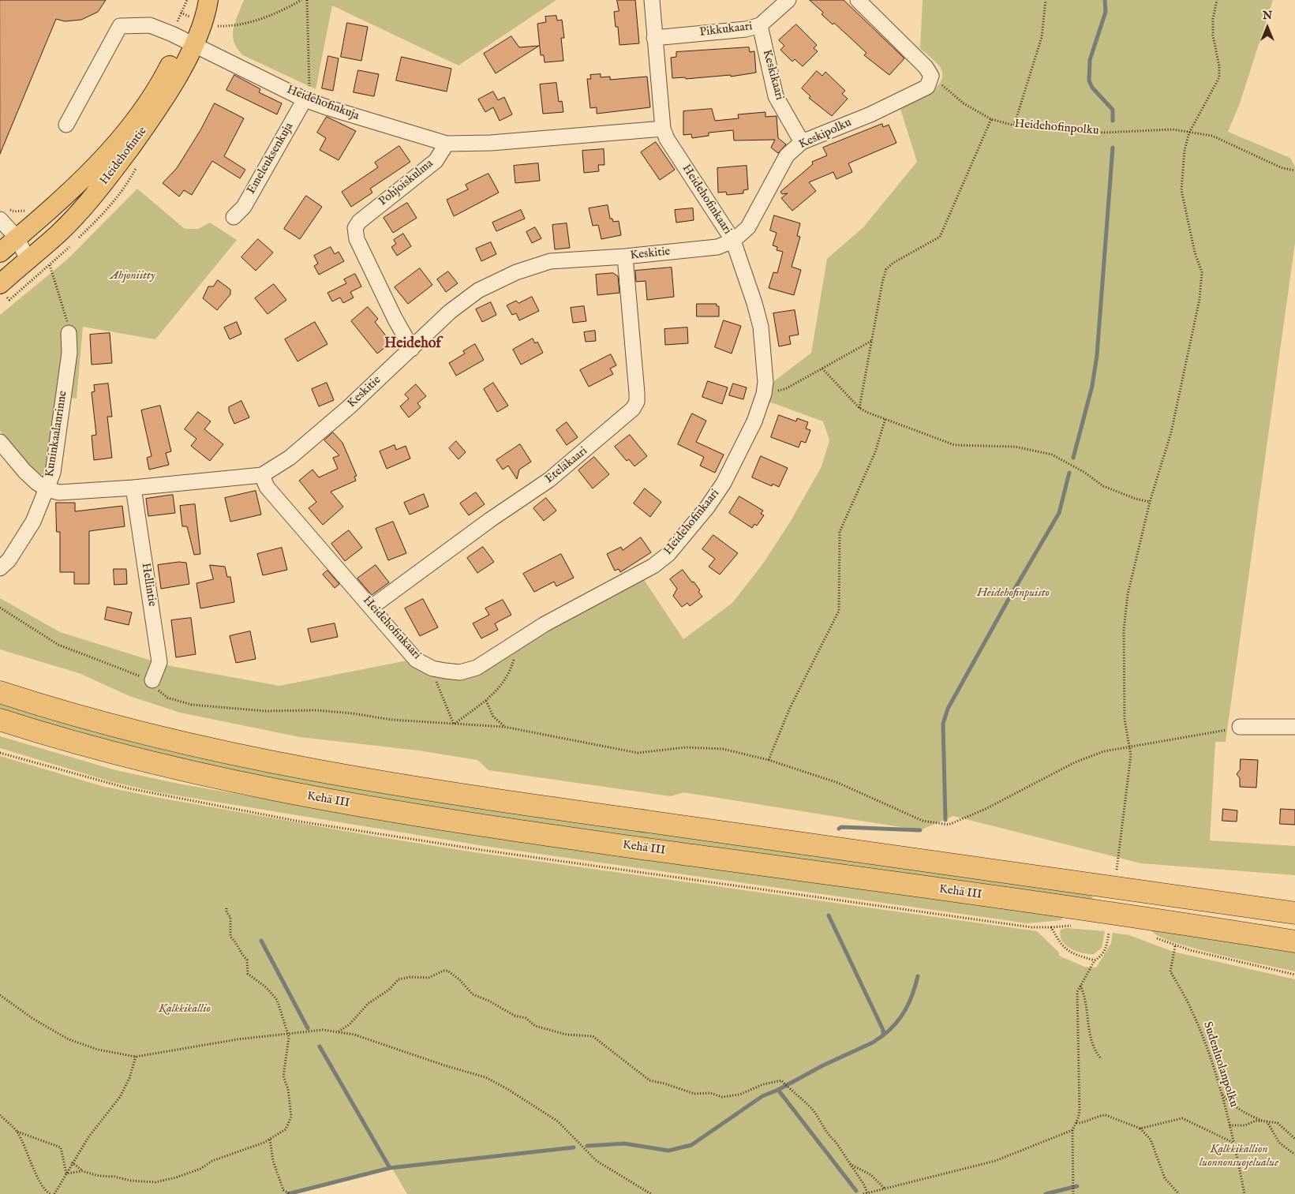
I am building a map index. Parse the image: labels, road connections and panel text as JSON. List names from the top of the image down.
{
  "streets": {
    "highway": ["Kehä III"],
    "main road": ["Heidehofintie"],
    "street": [
      "Pikkukaari",
      "Keskikaari",
      "Heidehofinkuja",
      "Keskipolku",
      "Emeleuksenkuja",
      "Pohjoiskulma",
      "Heidehofinkaari",
      "Keskitie",
      "Kuninkaalanrinne",
      "Eteläkaari",
      "Hellintie"
    ],
    "path": ["Heidehofinpolku", "Sudenluolanpolku"]
  },
  "crossings": [
    ["Pikkukaari", "Keskikaari"],
    ["Pikkukaari", "Heidehofinkaari"],
    ["Keskikaari", "Keskipolku"],
    ["Heidehofinkuja", "Heidehofintie"],
    ["Heidehofinkuja", "Emeleuksenkuja"],
    ["Heidehofinkuja", "Pohjoiskulma"],
    ["Heidehofinpolku", "Keskipolku"],
    ["Keskipolku", "Heidehofinkaari"],
    ["Keskipolku", "Keskitie"],
    ["Pohjoiskulma", "Keskitie"],
    ["Heidehofinkaari", "Keskitie"],
    ["Heidehofinkaari", "Eteläkaari"],
    ["Keskitie", "Kuninkaalanrinne"],
    ["Keskitie", "Eteläkaari"],
    ["Keskitie", "Hellintie"]
  ],
  "districts": ["Heidehof"],
  "parks": [
    "Ahjoniitty",
    "Heidehofinpuisto",
    "Kalkkikallio",
    "Kalkkikallion luonnonsuojelualue"
  ],
  "north": "top"
}
